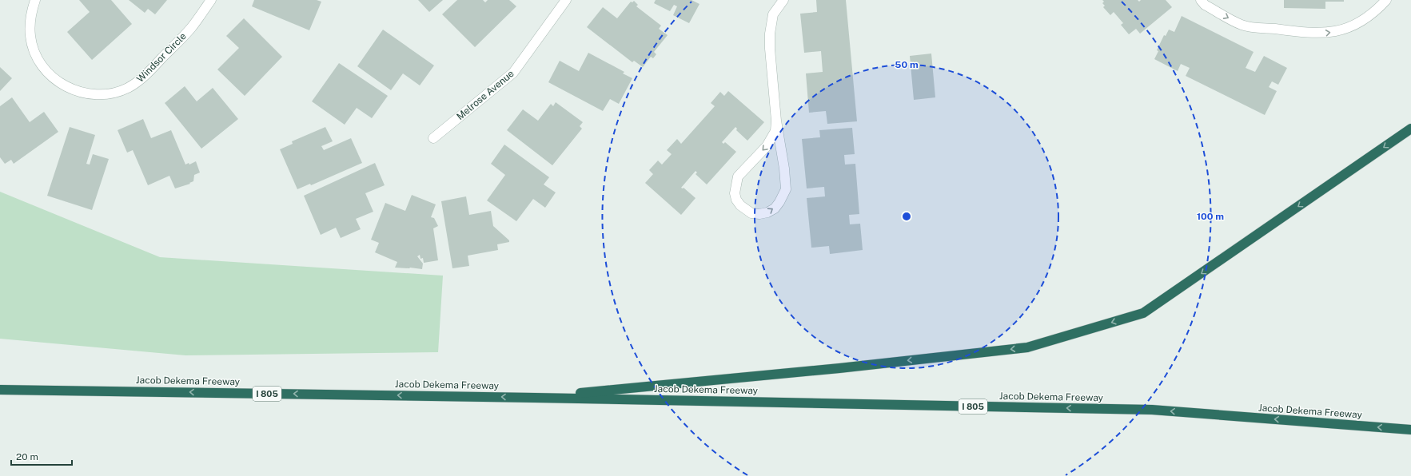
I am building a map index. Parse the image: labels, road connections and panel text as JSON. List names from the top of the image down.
{
  "streets": {
    "highway": ["Jacob Dekema Freeway", "I 805"],
    "street": ["Windsor Circle", "Melrose Avenue"]
  },
  "scale_bar": "20 m",
  "rings": ["50 m", "100 m"]
}
